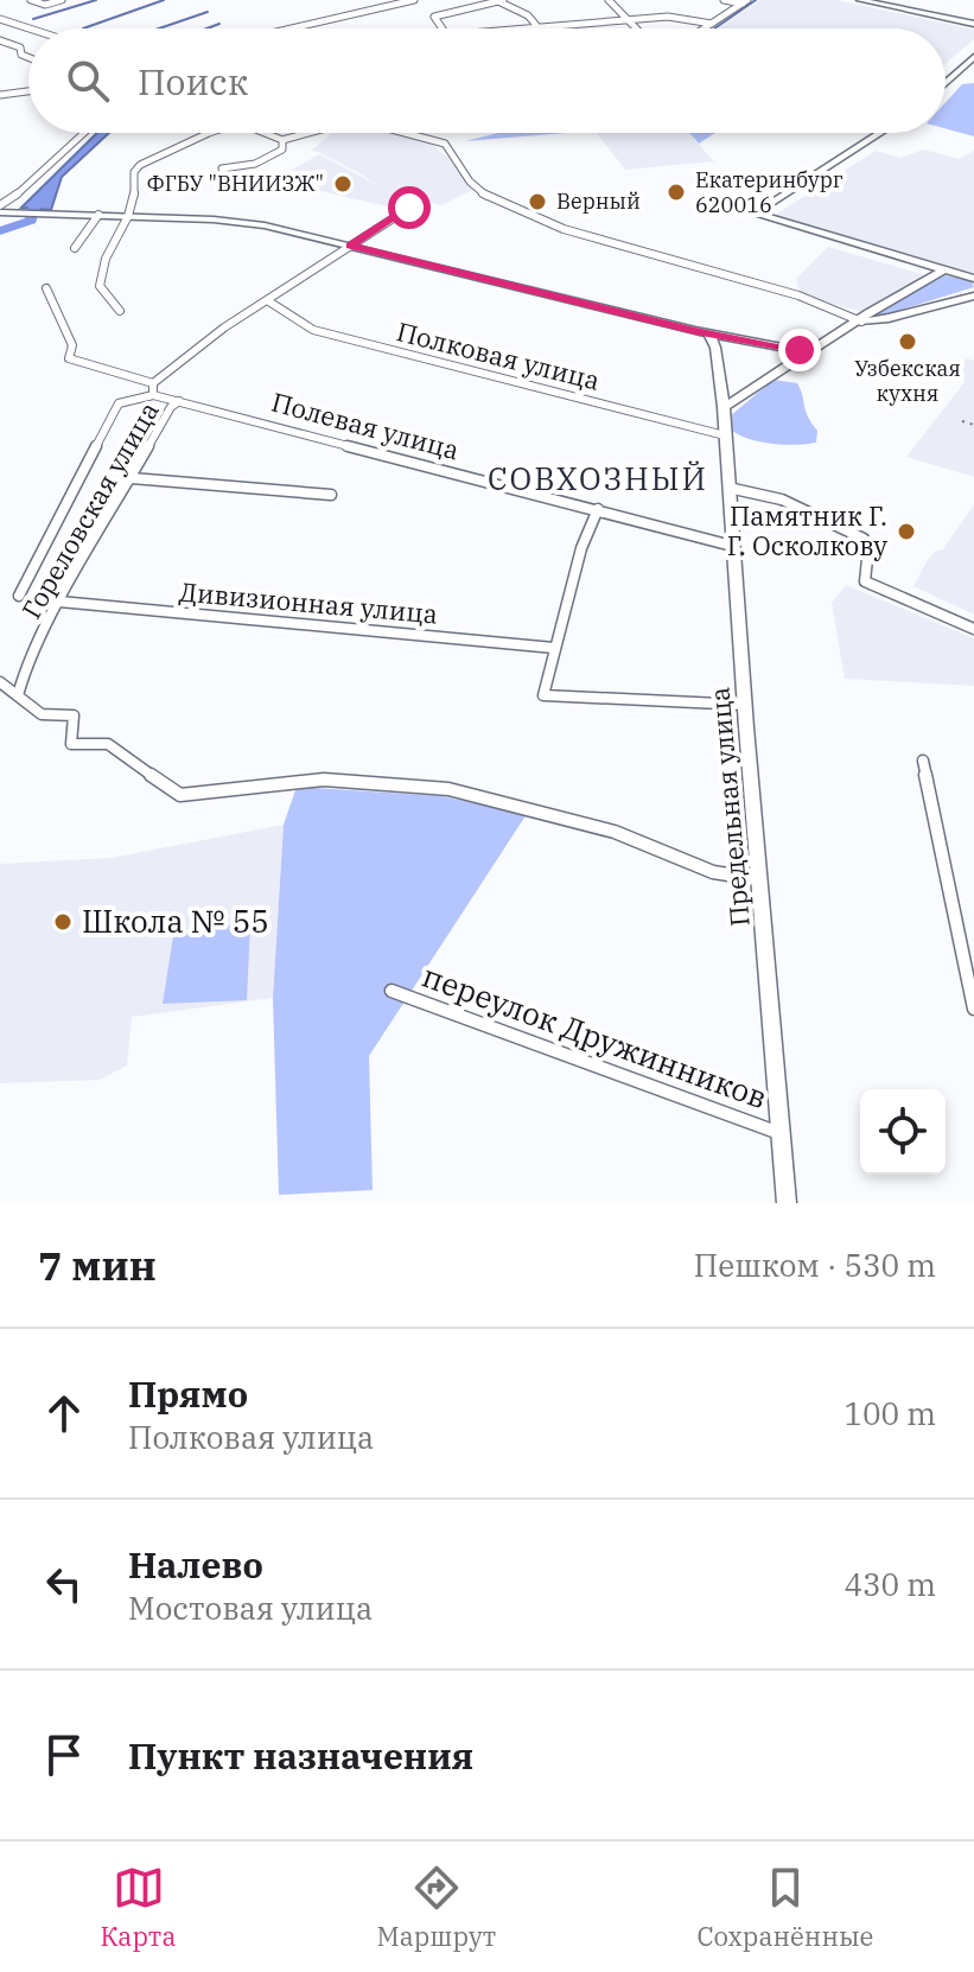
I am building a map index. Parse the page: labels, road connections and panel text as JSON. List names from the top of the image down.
{
  "streets": {
    "street": [
      "Полковая улица",
      "Полевая улица",
      "Гореловская улица",
      "Дивизионная улица",
      "Предельная улица",
      "переулок Дружинников"
    ]
  },
  "crossings": [
    ["Полковая улица", "Предельная улица"],
    ["Полевая улица", "Гореловская улица"],
    ["Полевая улица", "Предельная улица"],
    ["Гореловская улица", "Дивизионная улица"],
    ["Предельная улица", "переулок Дружинников"]
  ],
  "districts": ["СОВХОЗНЫЙ"],
  "places": [
    "ФГБУ \"ВНИИЗЖ\"",
    "Екатеринбург 620016",
    "Верный",
    "Узбекская кухня",
    "Памятник Г. Г. Осколкову",
    "Школа № 55"
  ],
  "page": {
    "search": "Поиск",
    "heading": ["7 мин", "Пешком · 530 m"],
    "list": [
      ["Прямо", "Полковая улица", "100 m"],
      ["Налево", "Мостовая улица", "430 m"],
      "Пункт назначения"
    ],
    "nav": ["Карта", "Маршрут", "Сохранённые"]
  }
}
